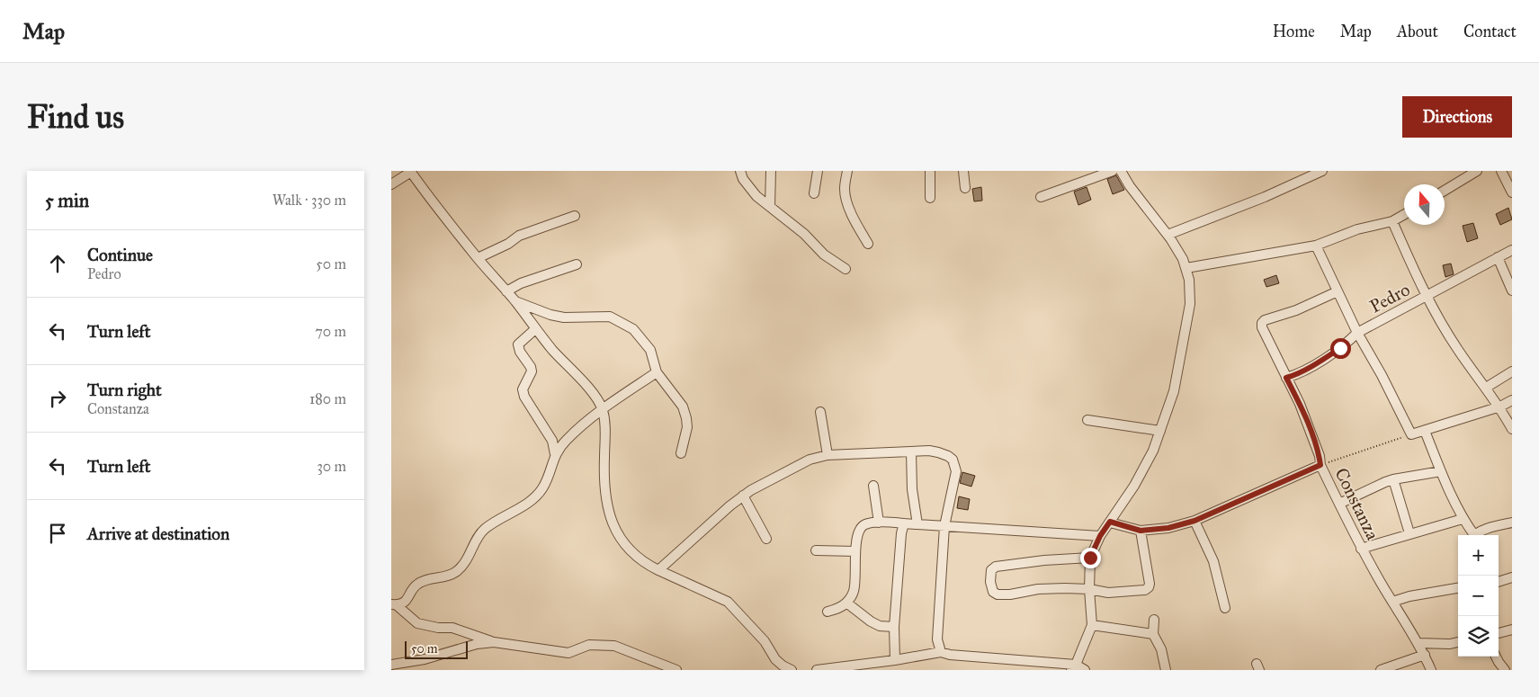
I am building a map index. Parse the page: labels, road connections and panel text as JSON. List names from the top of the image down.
{
  "streets": {
    "street": ["Pedro", "Constanza"]
  },
  "scale_bar": "50 m",
  "north": "top",
  "page": {
    "header": "Map",
    "nav": [
      "Home",
      "Map",
      "About",
      "Contact"
    ],
    "buttons": "Directions",
    "title": "Find us",
    "heading": ["5 min", "Walk · 330 m"],
    "list": [
      ["Continue", "Pedro", "50 m"],
      ["Turn left", "70 m"],
      ["Turn right", "Constanza", "180 m"],
      ["Turn left", "30 m"],
      "Arrive at destination"
    ],
    "map_buttons": ["+", "−"],
    "scale": "50 m"
  }
}
